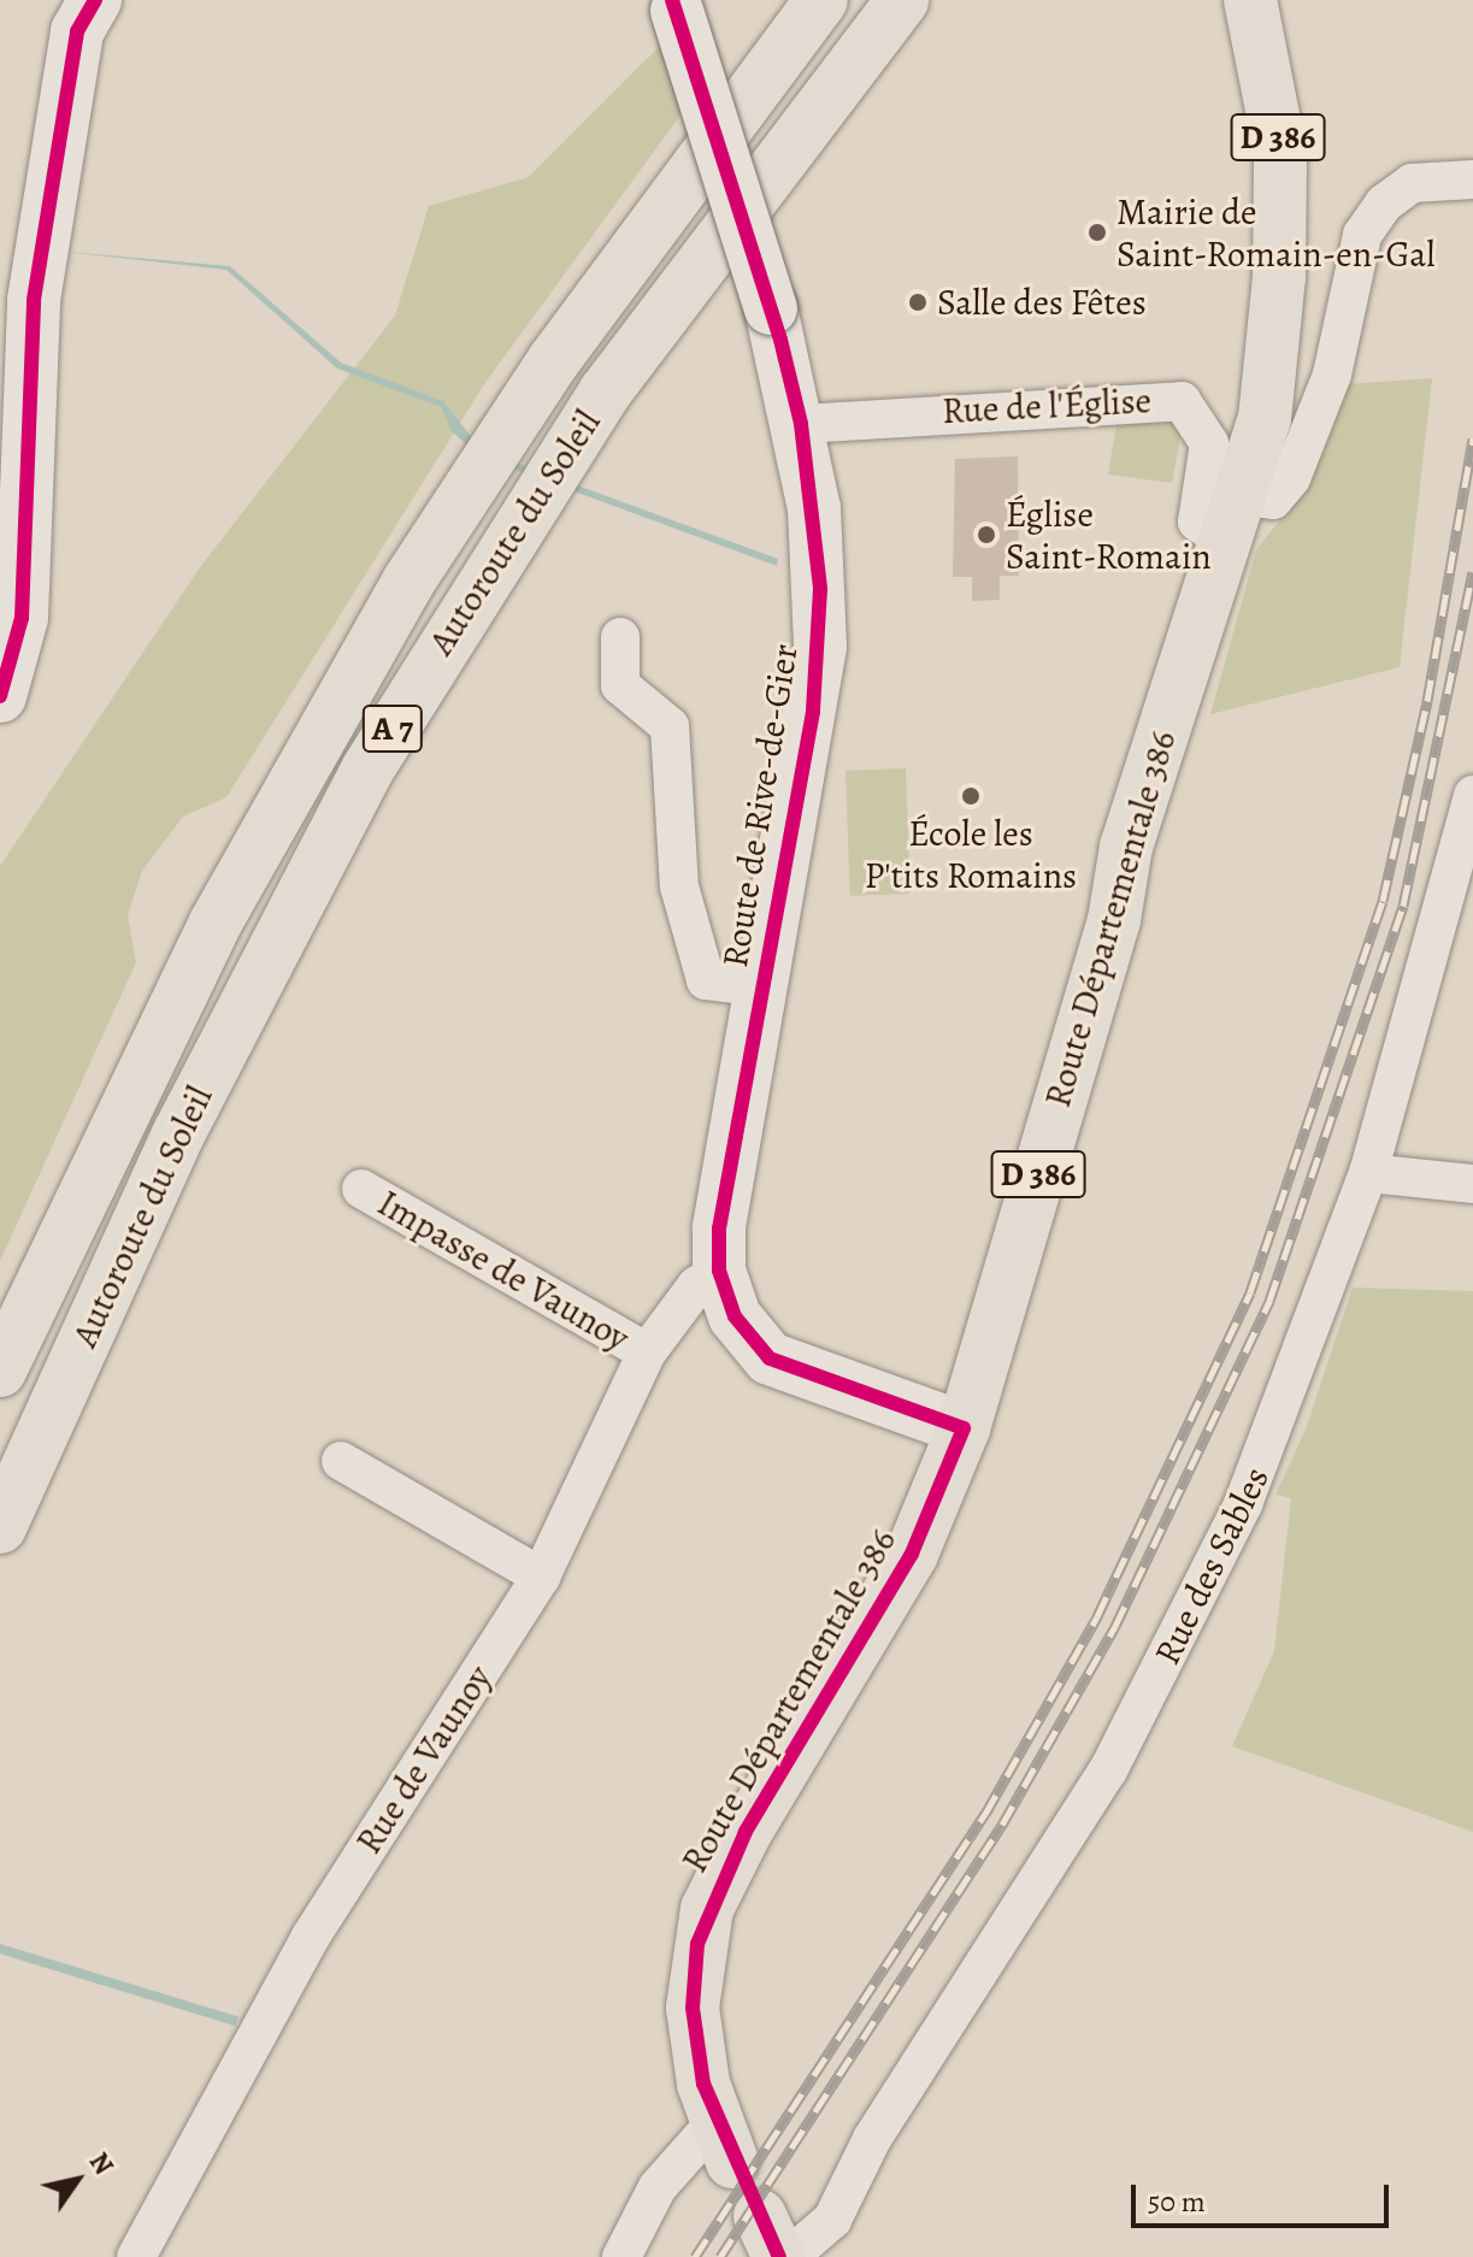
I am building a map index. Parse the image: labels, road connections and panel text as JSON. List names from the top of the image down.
{
  "streets": {
    "main road": [
      "D 386",
      "Autoroute du Soleil",
      "A 7",
      "Route de Rive-de-Gier",
      "Route Départementale 386"
    ],
    "street": [
      "Rue de l'Église",
      "Impasse de Vaunoy",
      "Rue des Sables",
      "Rue de Vaunoy"
    ]
  },
  "crossings": [
    ["Rue de l'Église", "Route de Rive-de-Gier"],
    ["Rue de l'Église", "Route Départementale 386"],
    ["Route de Rive-de-Gier", "Route Départementale 386"],
    ["Route de Rive-de-Gier", "Rue de Vaunoy"],
    ["Impasse de Vaunoy", "Rue de Vaunoy"]
  ],
  "places": [
    "Mairie de Saint-Romain-en-Gal",
    "Salle des Fêtes",
    "Église Saint-Romain",
    "École les P'tits Romains"
  ],
  "scale_bar": "50 m",
  "north": "top right"
}
